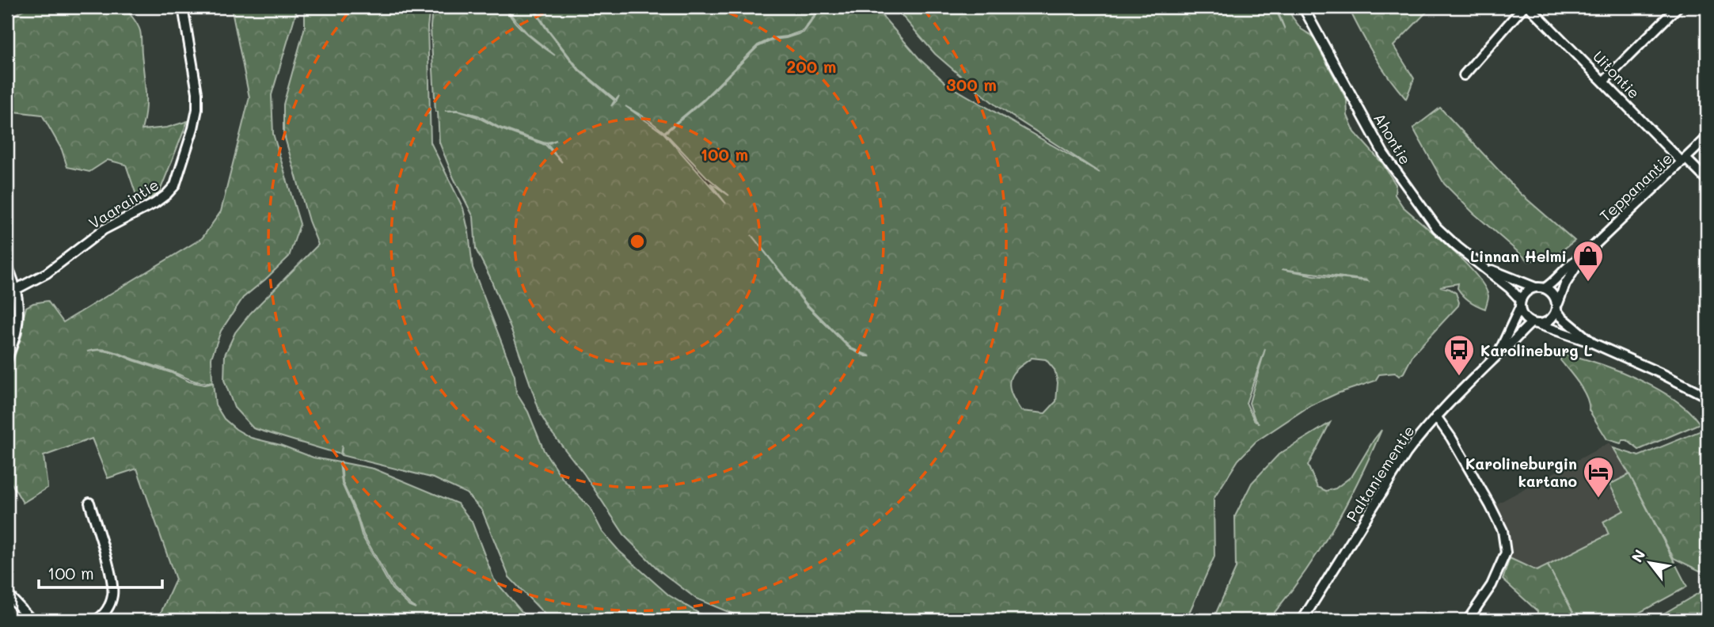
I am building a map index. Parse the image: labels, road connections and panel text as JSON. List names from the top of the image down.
{
  "streets": {
    "street": [
      "Uitontie",
      "Ahontie",
      "Teppanantie",
      "Vaaraintie",
      "Paltaniementie"
    ]
  },
  "crossings": [
    ["Uitontie", "Teppanantie"],
    ["Ahontie", "Teppanantie"],
    ["Ahontie", "Paltaniementie"],
    ["Teppanantie", "Paltaniementie"]
  ],
  "places": {
    "shop": ["Linnan Helmi"],
    "bus stop": ["Karolineburg L"],
    "hotel": ["Karolineburgin kartano"]
  },
  "scale_bar": "100 m",
  "north": "top left",
  "rings": ["200 m", "300 m", "100 m"]
}
